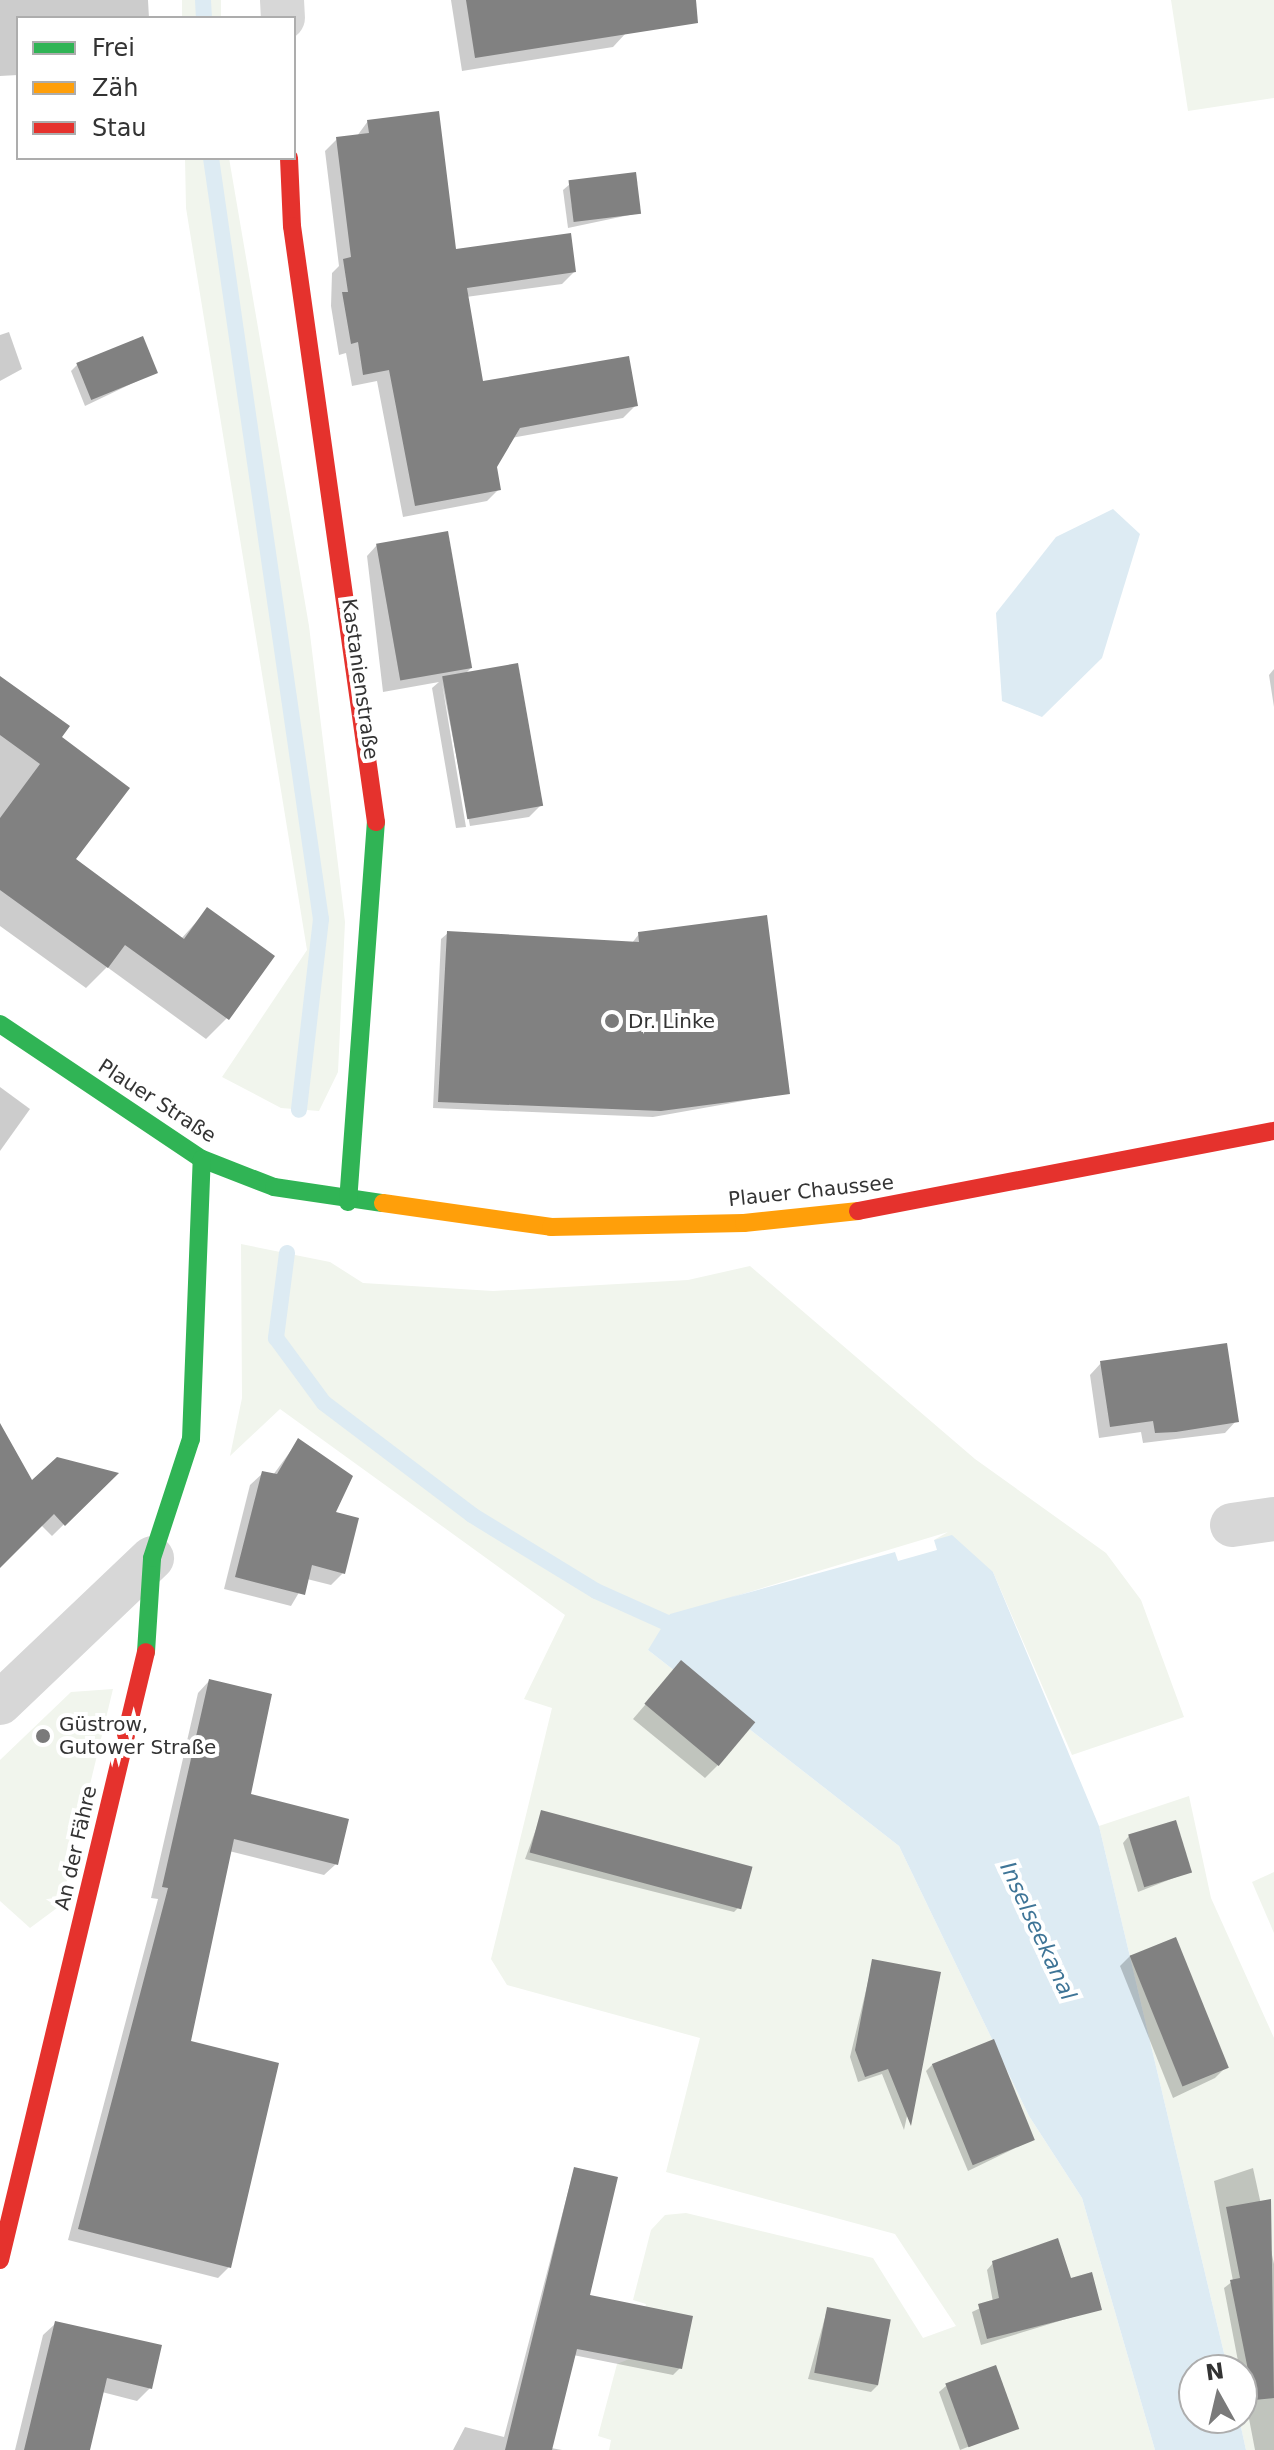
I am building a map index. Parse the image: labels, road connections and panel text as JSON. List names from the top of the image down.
{
  "streets": {
    "street": [
      "Kastanienstraße",
      "Plauer Straße",
      "Plauer Chaussee",
      "An der Fähre"
    ]
  },
  "crossings": [
    ["Kastanienstraße", "Plauer Straße"],
    ["Kastanienstraße", "Plauer Chaussee"],
    ["Plauer Straße", "Plauer Chaussee"],
    ["Plauer Straße", "An der Fähre"]
  ],
  "water": ["Inselseekanal"],
  "places": ["Dr. Linke", "Güstrow, Gutower Straße"],
  "legend": ["Frei", "Zäh", "Stau"],
  "north": "top"
}
